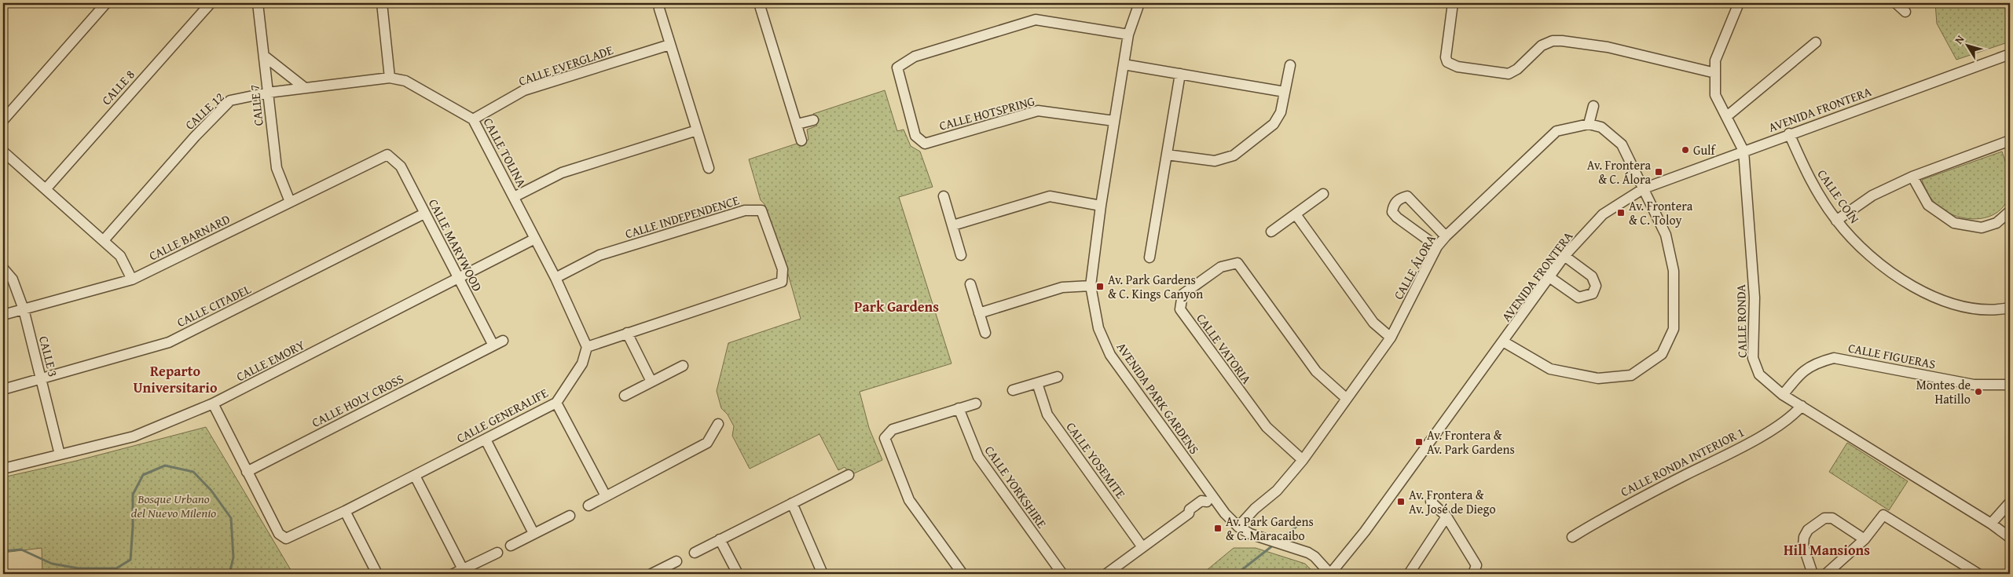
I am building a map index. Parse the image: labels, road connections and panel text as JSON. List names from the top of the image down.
{
  "streets": {
    "street": [
      "CALLE EVERGLADE",
      "CALLE 8",
      "CALLE 7",
      "AVENIDA FRONTERA",
      "CALLE 12",
      "CALLE HOTSPRING",
      "CALLE TOLINA",
      "CALLE COÍN",
      "CALLE INDEPENDENCE",
      "CALLE BARNARD",
      "CALLE MARYWOOD",
      "CALLE ÁLORA",
      "CALLE CITADEL",
      "CALLE RONDA",
      "CALLE VATORIA",
      "CALLE FIGUERAS",
      "CALLE 3",
      "CALLE EMORY",
      "AVENIDA PARK GARDENS",
      "CALLE HOLY CROSS",
      "CALLE GENERALIFE",
      "CALLE YOSEMITE",
      "CALLE RONDA INTERIOR 1",
      "CALLE YORKSHIRE"
    ]
  },
  "crossings": [
    ["CALLE EVERGLADE", "CALLE TOLINA"],
    ["CALLE 7", "CALLE 12"],
    ["CALLE 7", "CALLE BARNARD"],
    ["AVENIDA FRONTERA", "CALLE COÍN"],
    ["AVENIDA FRONTERA", "CALLE RONDA"],
    ["AVENIDA FRONTERA", "AVENIDA PARK GARDENS"],
    ["CALLE 12", "CALLE TOLINA"],
    ["CALLE HOTSPRING", "AVENIDA PARK GARDENS"],
    ["CALLE TOLINA", "CALLE INDEPENDENCE"],
    ["CALLE TOLINA", "CALLE EMORY"],
    ["CALLE TOLINA", "CALLE GENERALIFE"],
    ["CALLE BARNARD", "CALLE MARYWOOD"],
    ["CALLE BARNARD", "CALLE 3"],
    ["CALLE MARYWOOD", "CALLE CITADEL"],
    ["CALLE MARYWOOD", "CALLE EMORY"],
    ["CALLE MARYWOOD", "CALLE HOLY CROSS"],
    ["CALLE ÁLORA", "CALLE VATORIA"],
    ["CALLE ÁLORA", "AVENIDA PARK GARDENS"],
    ["CALLE CITADEL", "CALLE 3"],
    ["CALLE RONDA", "CALLE FIGUERAS"],
    ["CALLE RONDA", "CALLE RONDA INTERIOR 1"],
    ["CALLE 3", "CALLE EMORY"],
    ["CALLE HOLY CROSS", "CALLE GENERALIFE"]
  ],
  "districts": ["Park Gardens", "Reparto Universitario", "Hill Mansions"],
  "parks": ["Bosque Urbano del Nuevo Milenio"],
  "places": {
    "other": ["Gulf", "Montes de Hatillo"],
    "transit": [
      "Av. Frontera & C. Álora",
      "Av. Frontera & C. Toloy",
      "Av. Park Gardens & C. Kings Canyon",
      "Av. Frontera & Av. Park Gardens",
      "Av. Frontera & Av. José de Diego",
      "Av. Park Gardens & C. Maracaibo"
    ]
  },
  "north": "top left"
}
